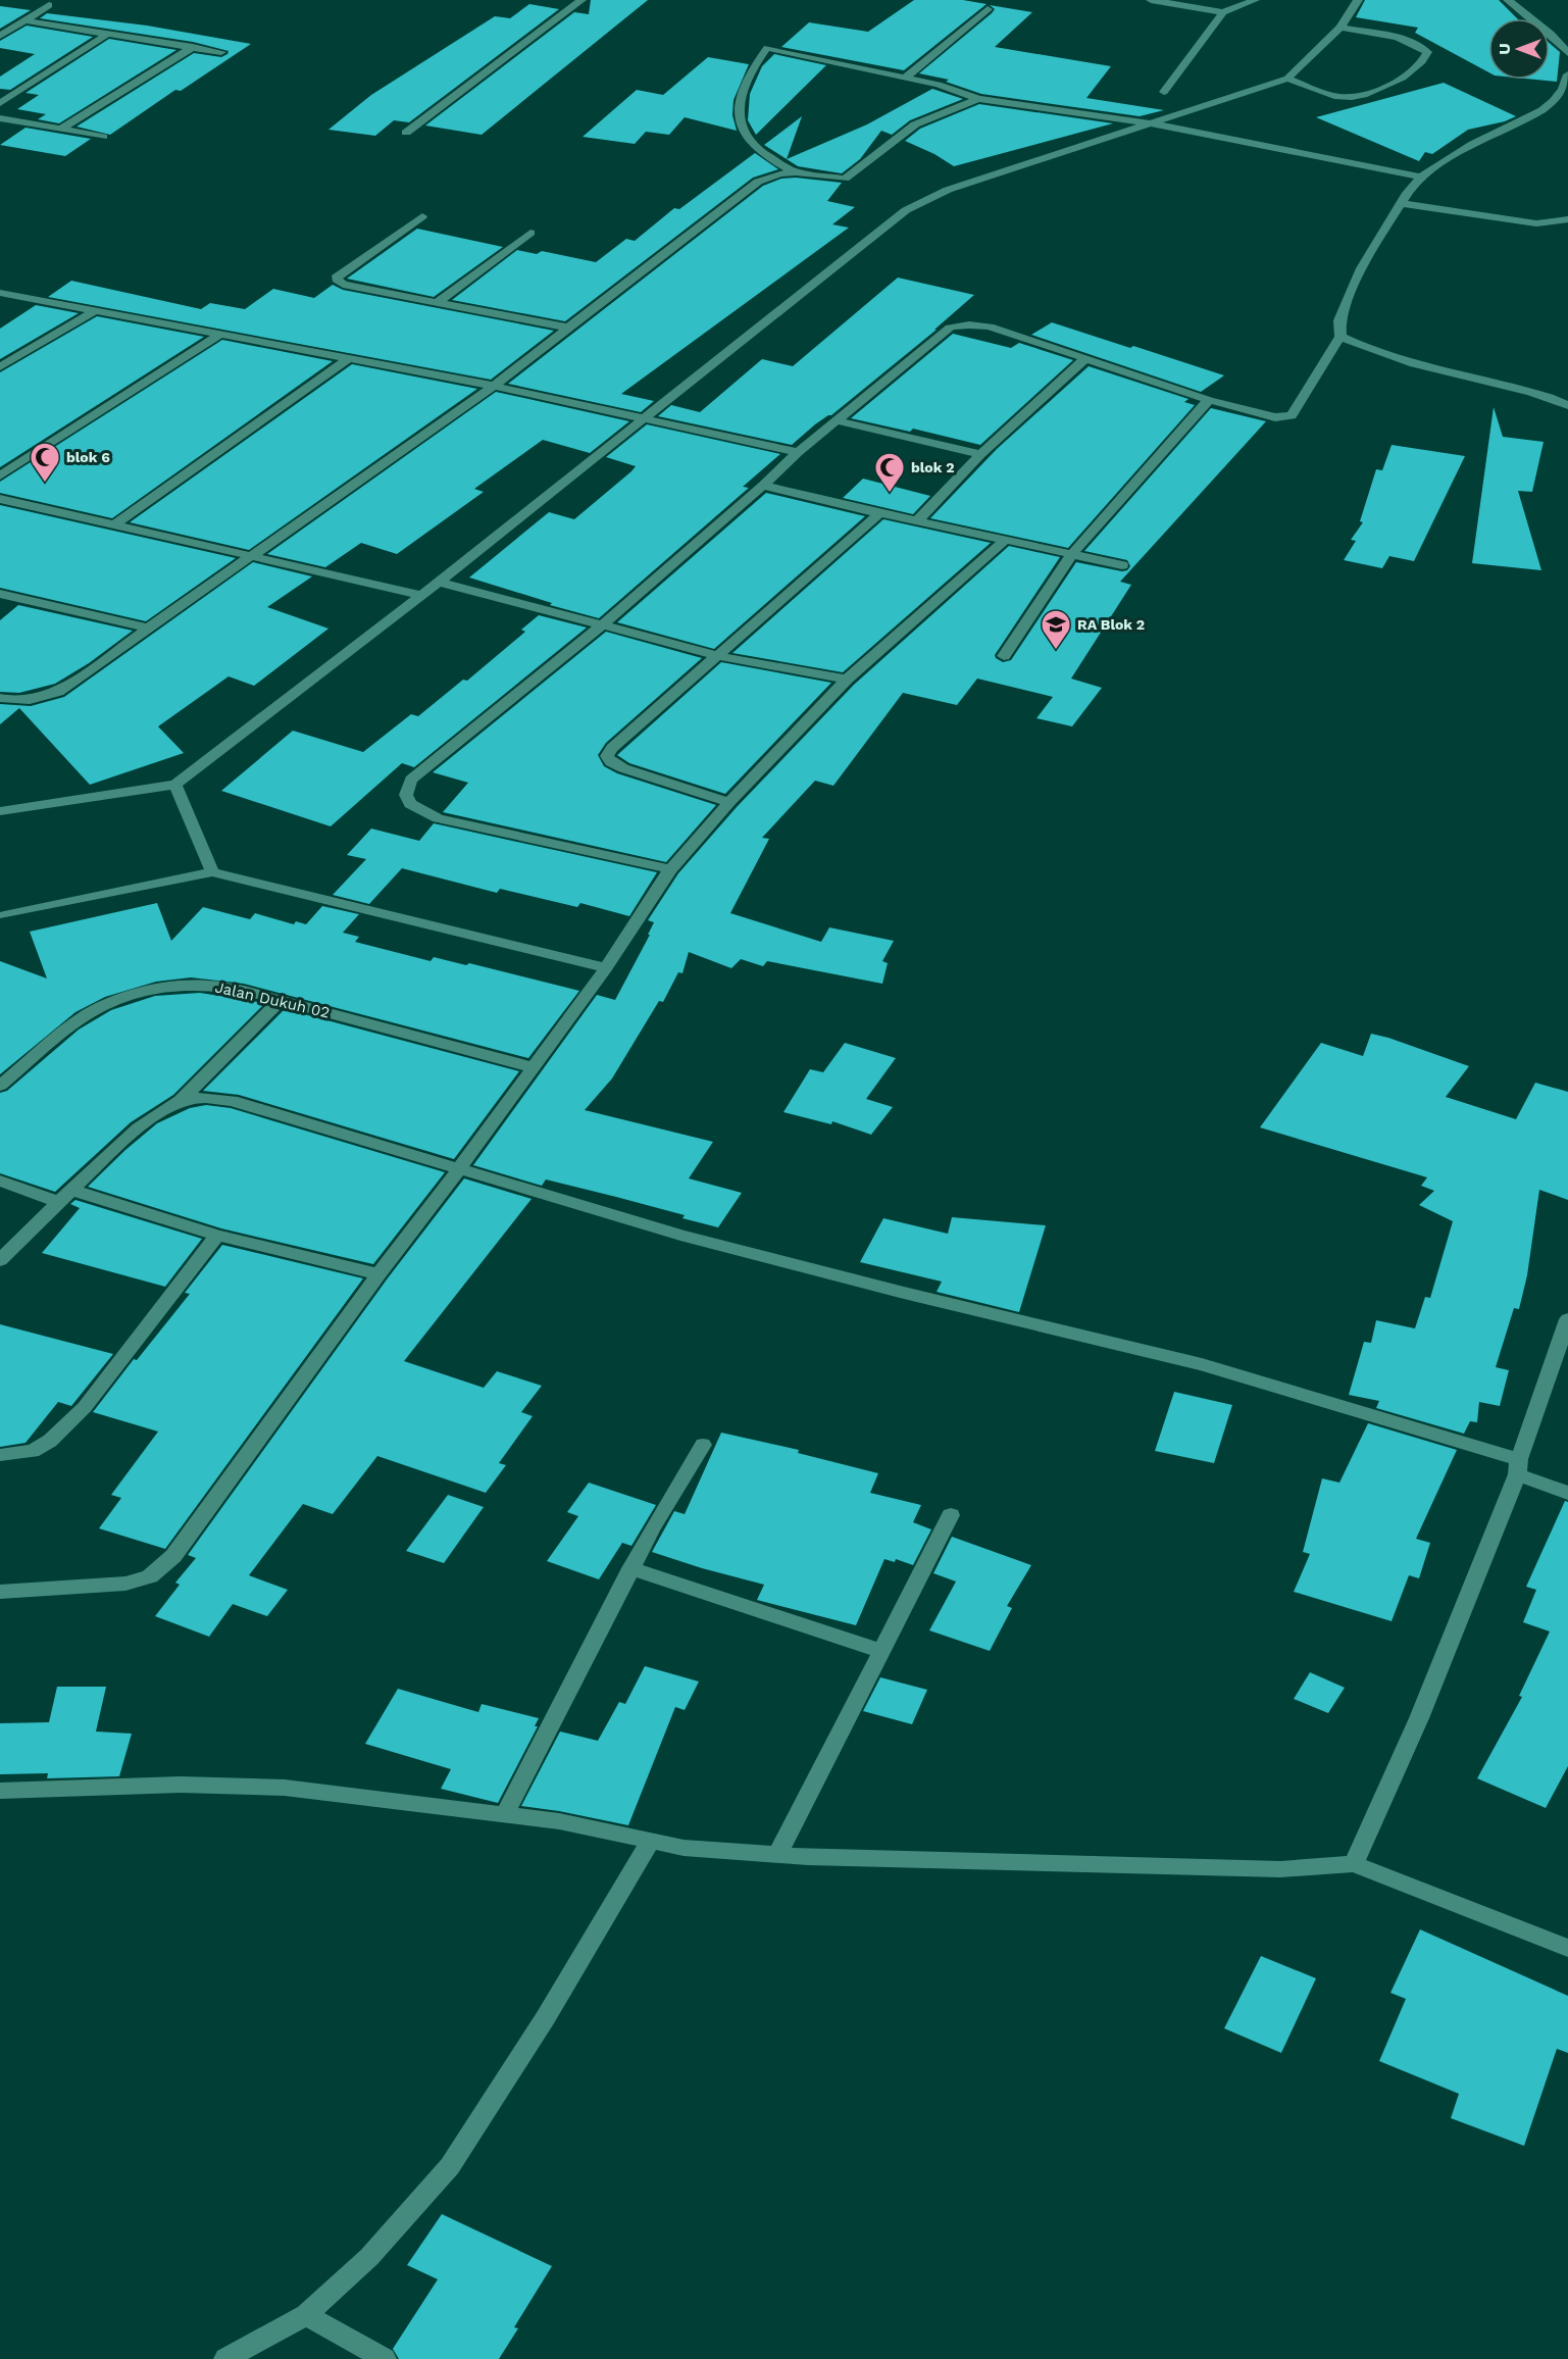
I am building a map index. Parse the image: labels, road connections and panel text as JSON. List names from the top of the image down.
{
  "streets": {
    "street": ["Jalan Dukuh 02"]
  },
  "places": {
    "mosque": ["blok 6", "blok 2"],
    "school or university": ["RA Blok 2"]
  },
  "north": "left"
}
